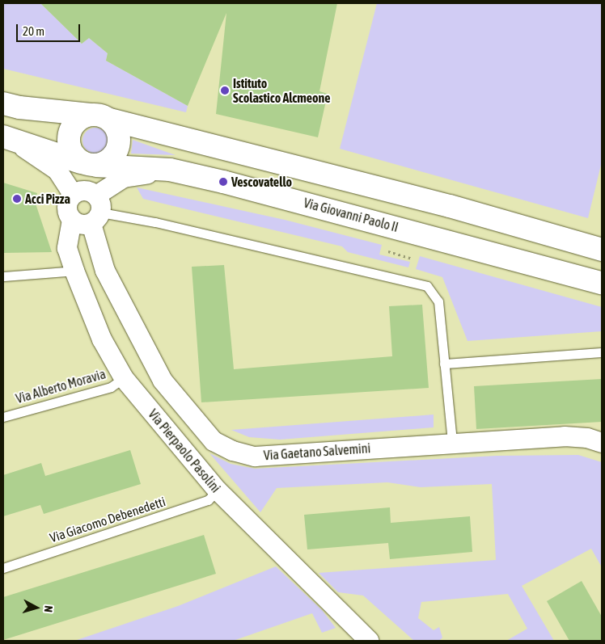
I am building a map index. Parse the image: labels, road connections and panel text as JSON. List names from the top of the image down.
{
  "streets": {
    "street": ["Via Giovanni Paolo II", "Via Pierpaolo Pasolini", "Via Gaetano Salvemini"],
    "lane": ["Via Alberto Moravia", "Via Giacomo Debenedetti"]
  },
  "crossings": [
    ["Via Alberto Moravia", "Via Pierpaolo Pasolini"],
    ["Via Pierpaolo Pasolini", "Via Gaetano Salvemini"],
    ["Via Pierpaolo Pasolini", "Via Giacomo Debenedetti"]
  ],
  "places": ["Istituto Scolastico Alcmeone", "Vescovatello", "Acci Pizza"],
  "scale_bar": "20 m",
  "north": "right"
}
